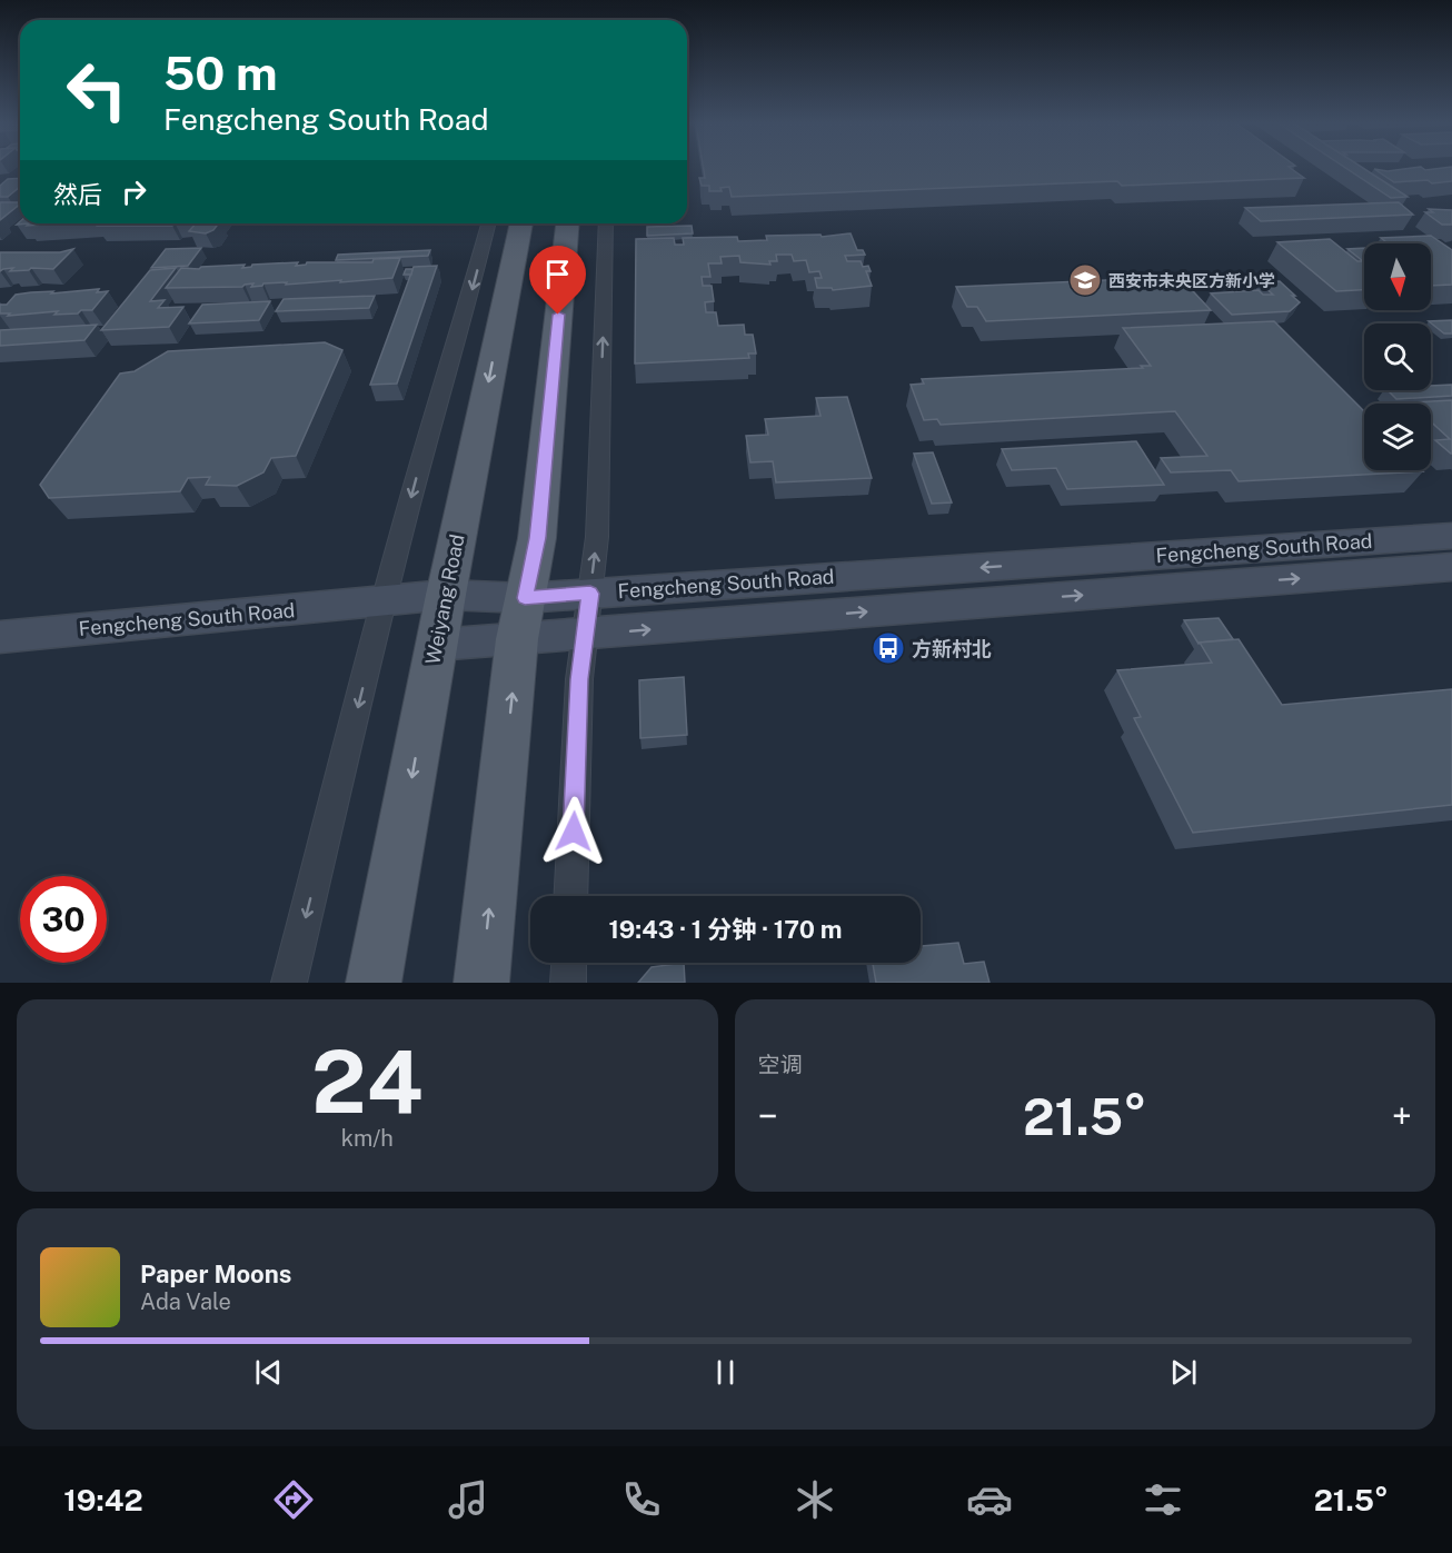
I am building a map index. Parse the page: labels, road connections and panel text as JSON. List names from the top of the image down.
{
  "streets": {
    "main road": ["Weiyang Road"],
    "street": ["Fengcheng South Road"]
  },
  "crossings": [
    ["Fengcheng South Road", "Weiyang Road"]
  ],
  "places": {
    "school or university": ["西安市未央区方新小学"],
    "bus stop": ["方新村北"]
  },
  "north": "bottom",
  "page": {
    "turn": ["50 m", "Fengcheng South Road"],
    "then": "然后",
    "limit": "30",
    "trip": "19:43 · 1 分钟 · 170 m",
    "tile": [
      ["24", "km/h"],
      "空调"
    ],
    "heat": ["−", "21.5°", "+"],
    "song": ["Paper Moons", "Ada Vale"],
    "tabs": ["19:42", "21.5°"]
  }
}
